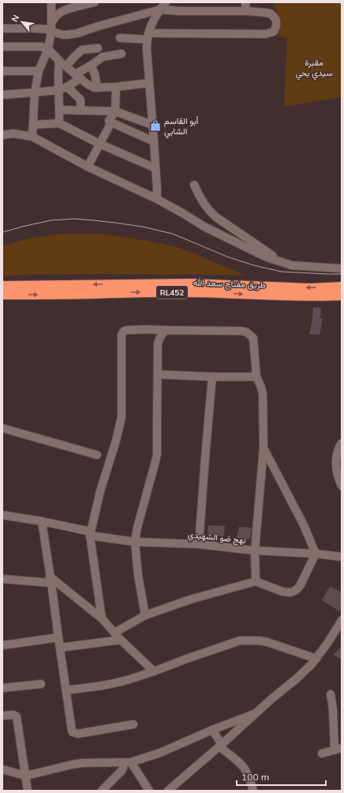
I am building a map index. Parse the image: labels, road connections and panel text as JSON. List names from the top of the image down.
{
  "streets": {
    "highway": ["طريق مفتاح سعد الله", "RL452"],
    "street": ["نهج ضو الشهيدي"]
  },
  "parks": ["مقبرة سيدي يحي"],
  "places": {
    "shop": ["أبو القاسم الشابي"]
  },
  "scale_bar": "100 m",
  "north": "top left"
}
